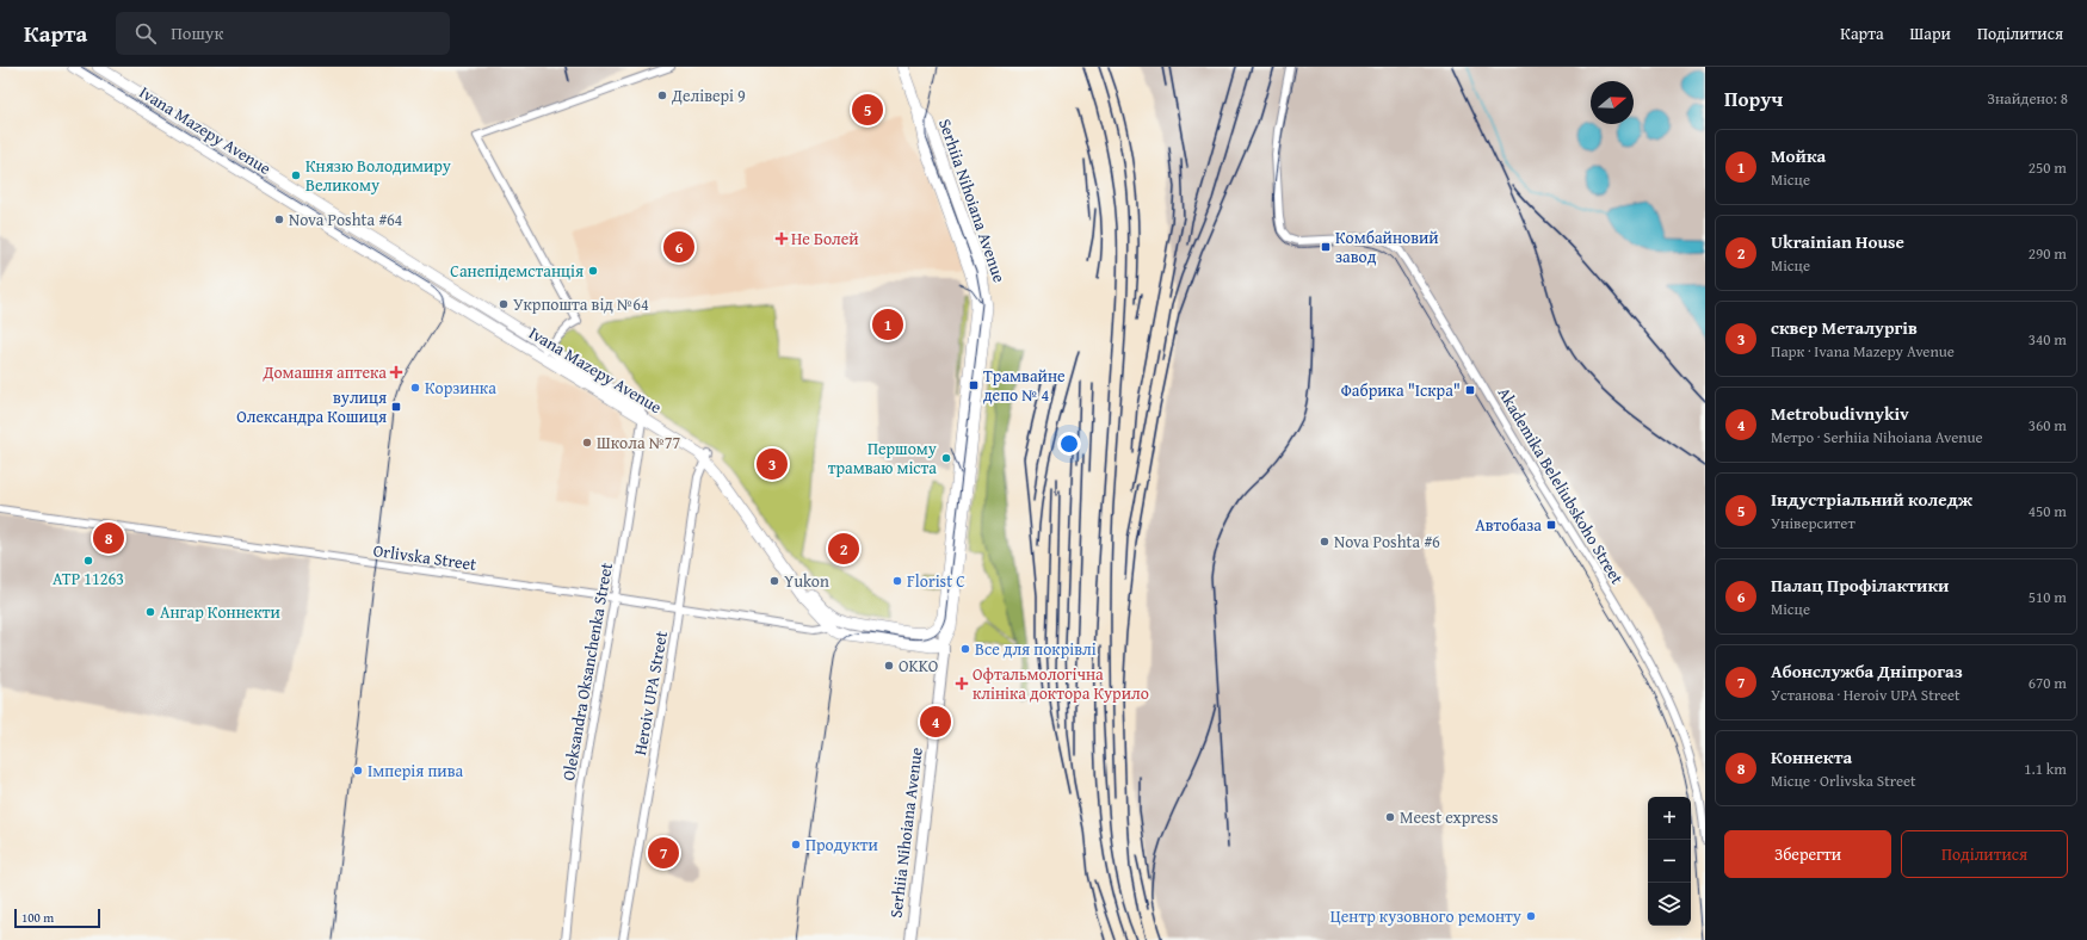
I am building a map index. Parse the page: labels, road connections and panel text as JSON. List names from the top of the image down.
{
  "streets": {
    "highway": ["Ivana Mazepy Avenue", "Serhiia Nihoiana Avenue"],
    "street": [
      "Akademika Beleliubskoho Street",
      "Orlivska Street",
      "Oleksandra Oksanchenka Street",
      "Heroiv UPA Street"
    ]
  },
  "crossings": [
    ["Ivana Mazepy Avenue", "Serhiia Nihoiana Avenue"],
    ["Ivana Mazepy Avenue", "Orlivska Street"],
    ["Ivana Mazepy Avenue", "Oleksandra Oksanchenka Street"],
    ["Ivana Mazepy Avenue", "Heroiv UPA Street"],
    ["Orlivska Street", "Oleksandra Oksanchenka Street"],
    ["Orlivska Street", "Heroiv UPA Street"]
  ],
  "places": {
    "other": [
      "Делівері 9",
      "Князю Володимиру Великому",
      "Nova Poshta #64",
      "Санепідемстанція",
      "Укрпошта від №64",
      "Корзинка",
      "Школа №77",
      "Першому трамваю міста",
      "Nova Poshta #6",
      "ATP 11263",
      "Yukon",
      "Florist C",
      "Ангар Коннекти",
      "Все для покрівлі",
      "OKKO",
      "Імперія пива",
      "Meest express",
      "Продукти",
      "Центр кузовного ремонту"
    ],
    "health": ["Не Болей", "Домашня аптека", "Офтальмологічна клініка доктора Курило"],
    "transit": [
      "Комбайновий завод",
      "Трамвайне депо № 4",
      "Фабрика \"Іскра\"",
      "вулиця Олександра Кошиця",
      "Автобаза"
    ]
  },
  "scale_bar": "100 m",
  "north": "right",
  "page": {
    "header": "Карта",
    "search": "Пошук",
    "nav": ["Карта", "Шари", "Поділитися"],
    "heading": ["Поруч", "Знайдено: 8"],
    "pins": [
      "5",
      "6",
      "1",
      "3",
      "8",
      "2",
      "4",
      "7"
    ],
    "list": [
      {
        "mark": "1",
        "name": "Мойка",
        "note": "Місце",
        "value": "250 m"
      },
      {
        "mark": "2",
        "name": "Ukrainian House",
        "note": "Місце",
        "value": "290 m"
      },
      {
        "mark": "3",
        "name": "сквер Металургів",
        "note": "Парк · Ivana Mazepy Avenue",
        "value": "340 m"
      },
      {
        "mark": "4",
        "name": "Metrobudivnykiv",
        "note": "Метро · Serhiia Nihoiana Avenue",
        "value": "360 m"
      },
      {
        "mark": "5",
        "name": "Індустріальний коледж",
        "note": "Університет",
        "value": "450 m"
      },
      {
        "mark": "6",
        "name": "Палац Профілактики",
        "note": "Місце",
        "value": "510 m"
      },
      {
        "mark": "7",
        "name": "Абонслужба Дніпрогаз",
        "note": "Установа · Heroiv UPA Street",
        "value": "670 m"
      },
      {
        "mark": "8",
        "name": "Коннекта",
        "note": "Місце · Orlivska Street",
        "value": "1.1 km"
      }
    ],
    "map_buttons": ["+", "−"],
    "buttons": ["Зберегти", "Поділитися"],
    "scale": "100 m"
  }
}
